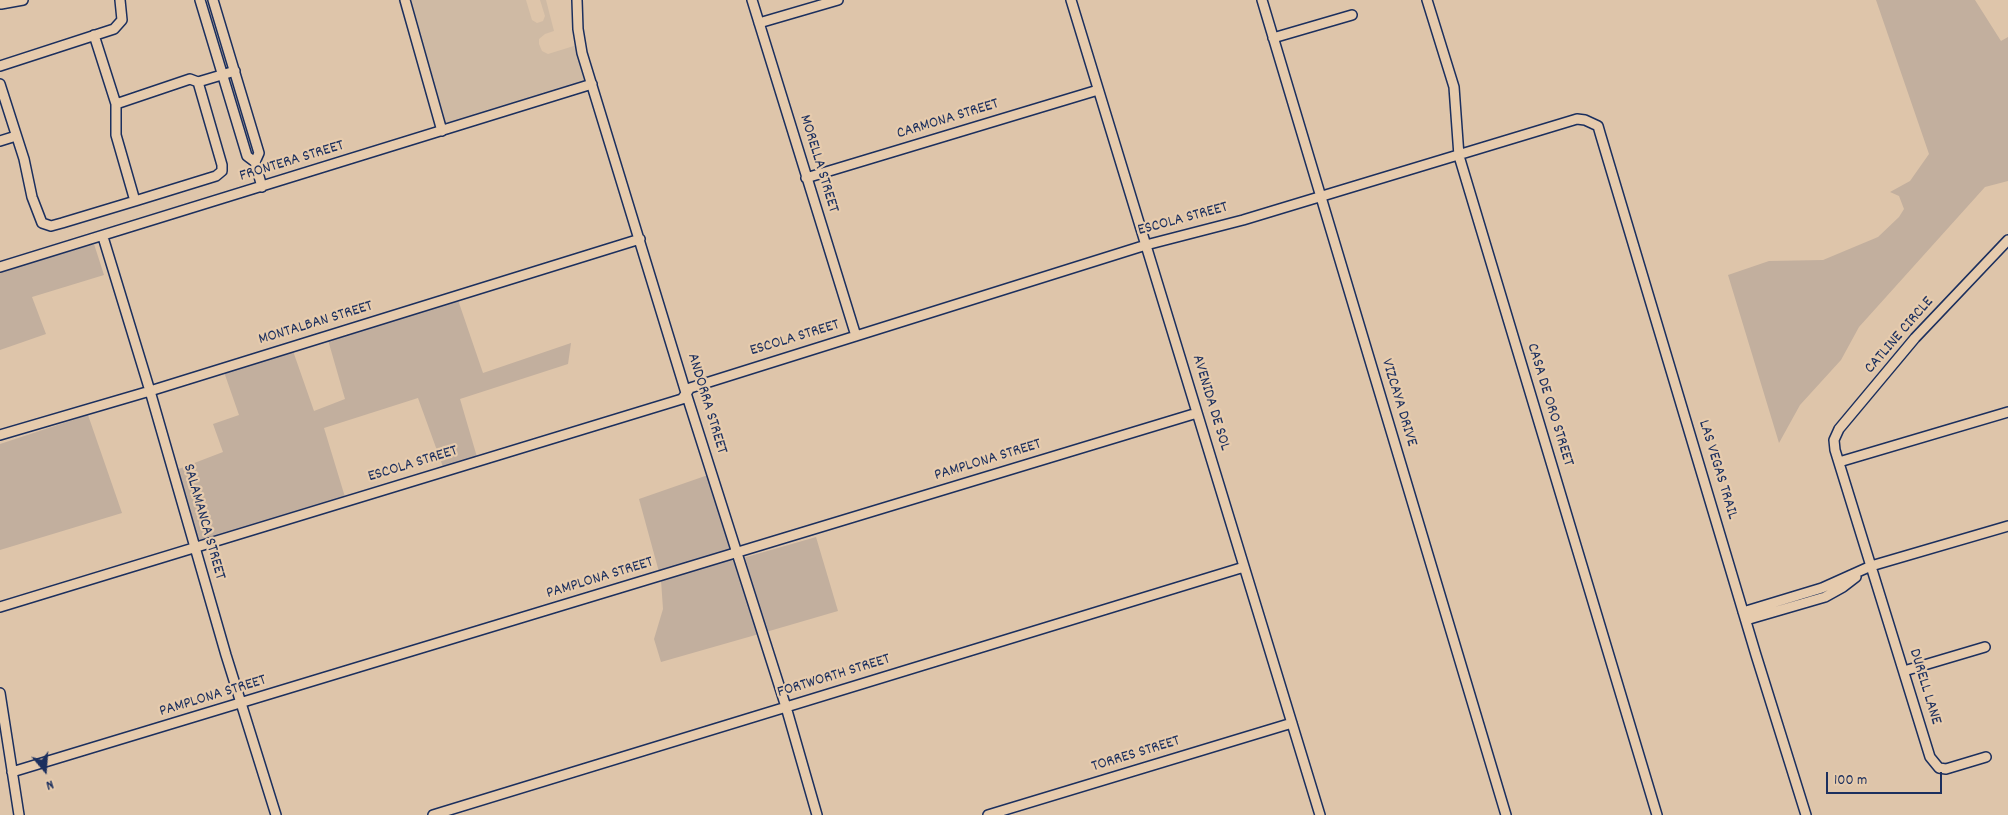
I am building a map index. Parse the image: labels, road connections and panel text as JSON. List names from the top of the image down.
{
  "streets": {
    "street": [
      "CARMONA STREET",
      "FRONTERA STREET",
      "MORELLA STREET",
      "ESCOLA STREET",
      "MONTALBAN STREET",
      "CATLINE CIRCLE",
      "AVENIDA DE SOL",
      "VIZCAYA DRIVE",
      "ANDORRA STREET",
      "CASA DE ORO STREET",
      "PAMPLONA STREET",
      "LAS VEGAS TRAIL",
      "SALAMANCA STREET",
      "FORTWORTH STREET",
      "DURELL LANE",
      "TORRES STREET"
    ]
  },
  "crossings": [
    ["CARMONA STREET", "MORELLA STREET"],
    ["CARMONA STREET", "AVENIDA DE SOL"],
    ["FRONTERA STREET", "ANDORRA STREET"],
    ["FRONTERA STREET", "SALAMANCA STREET"],
    ["MORELLA STREET", "ESCOLA STREET"],
    ["ESCOLA STREET", "AVENIDA DE SOL"],
    ["ESCOLA STREET", "VIZCAYA DRIVE"],
    ["ESCOLA STREET", "ANDORRA STREET"],
    ["ESCOLA STREET", "CASA DE ORO STREET"],
    ["ESCOLA STREET", "LAS VEGAS TRAIL"],
    ["ESCOLA STREET", "SALAMANCA STREET"],
    ["MONTALBAN STREET", "ANDORRA STREET"],
    ["MONTALBAN STREET", "SALAMANCA STREET"],
    ["CATLINE CIRCLE", "DURELL LANE"],
    ["AVENIDA DE SOL", "PAMPLONA STREET"],
    ["AVENIDA DE SOL", "FORTWORTH STREET"],
    ["AVENIDA DE SOL", "TORRES STREET"],
    ["ANDORRA STREET", "PAMPLONA STREET"],
    ["ANDORRA STREET", "FORTWORTH STREET"],
    ["PAMPLONA STREET", "SALAMANCA STREET"]
  ],
  "scale_bar": "100 m",
  "north": "bottom"
}
